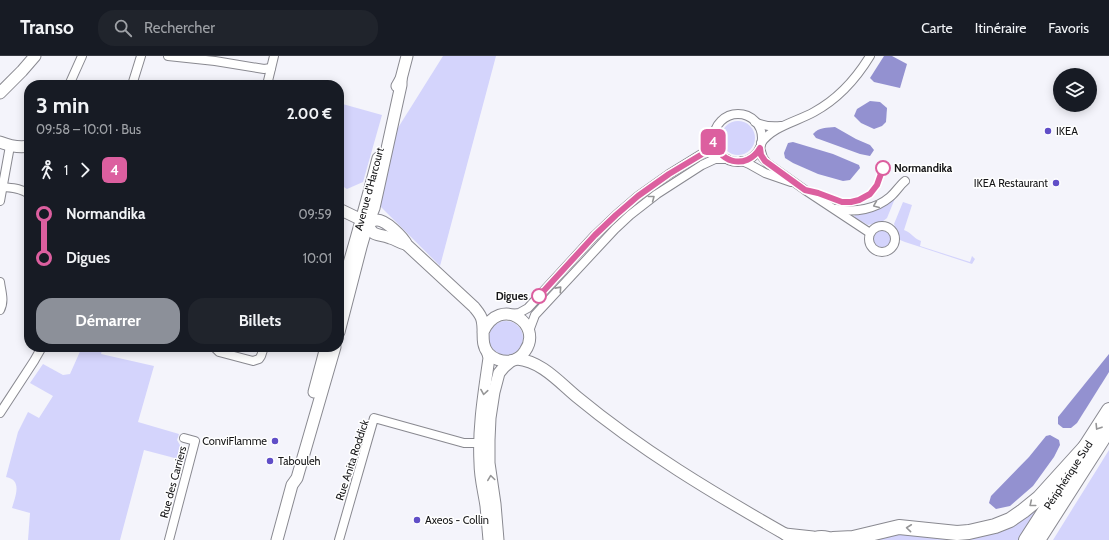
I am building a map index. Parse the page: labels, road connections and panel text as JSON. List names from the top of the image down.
{
  "streets": {
    "highway": ["Périphérique Sud"],
    "main road": ["Avenue d'Harcourt"],
    "street": ["Rue Anita Roddick", "Rue des Carriers"]
  },
  "places": [
    "IKEA",
    "Normandika",
    "IKEA Restaurant",
    "Digues",
    "ConviFlamme",
    "Tabouleh",
    "Axeos - Collin"
  ],
  "lines": ["bus line 4"],
  "page": {
    "header": "Transo",
    "search": "Rechercher",
    "nav": ["Carte", "Itinéraire", "Favoris"],
    "on_map": "4",
    "heading": ["3 min", "09:58 – 10:01 · Bus", "2.00 €"],
    "legs": ["1", "4"],
    "list": [
      {
        "name": "Normandika",
        "value": "09:59"
      },
      {
        "name": "Digues",
        "value": "10:01"
      }
    ],
    "buttons": ["Démarrer", "Billets"]
  }
}
